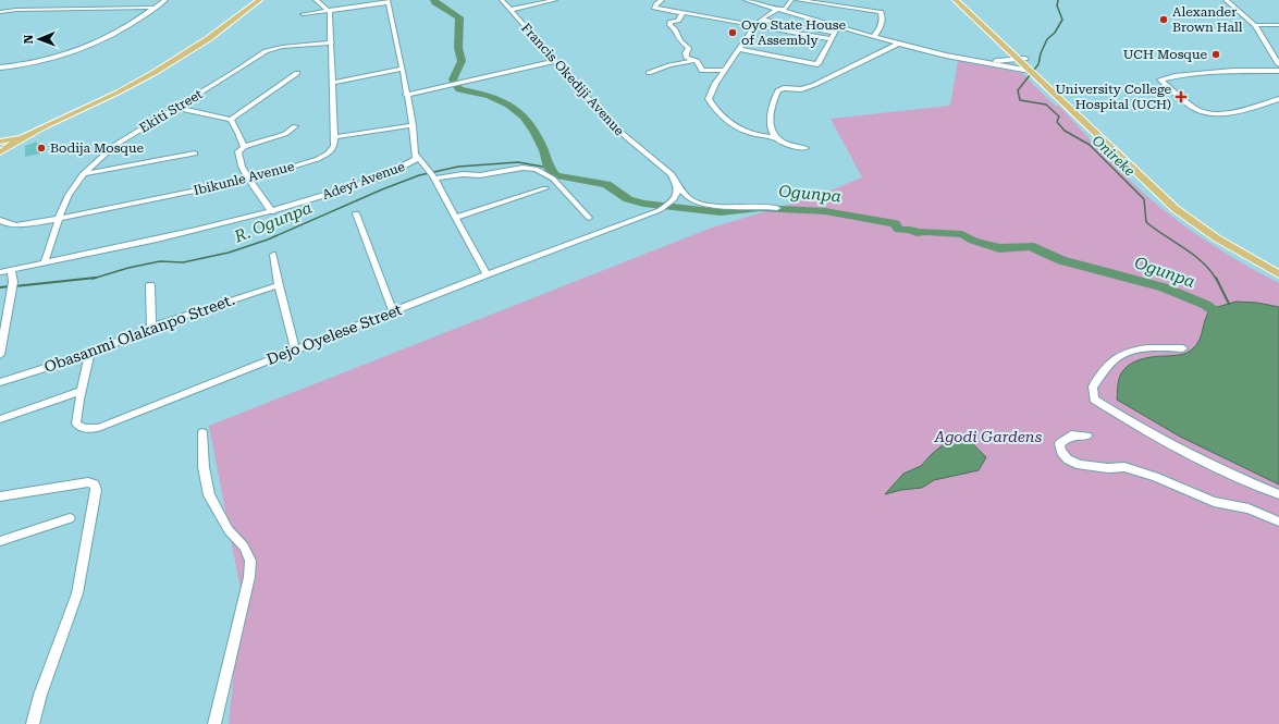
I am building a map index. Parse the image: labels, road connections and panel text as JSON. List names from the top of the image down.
{
  "streets": {
    "street": [
      "Francis Okediji Avenue",
      "Ekiti Street",
      "Ibikunle Avenue",
      "Adeyi Avenue",
      "Obasanmi Olakanpo Street.",
      "Dejo Oyelese Street"
    ]
  },
  "crossings": [
    ["Francis Okediji Avenue", "Dejo Oyelese Street"],
    ["Ekiti Street", "Ibikunle Avenue"],
    ["Ekiti Street", "Adeyi Avenue"],
    ["Obasanmi Olakanpo Street.", "Dejo Oyelese Street"]
  ],
  "water": ["Onireke", "Ogunpa", "R. Ogunpa"],
  "parks": ["Agodi Gardens"],
  "places": {
    "other": [
      "Alexander Brown Hall",
      "Oyo State House of Assembly",
      "UCH Mosque",
      "Bodija Mosque"
    ],
    "health": ["University College Hospital (UCH)"]
  },
  "north": "left"
}
